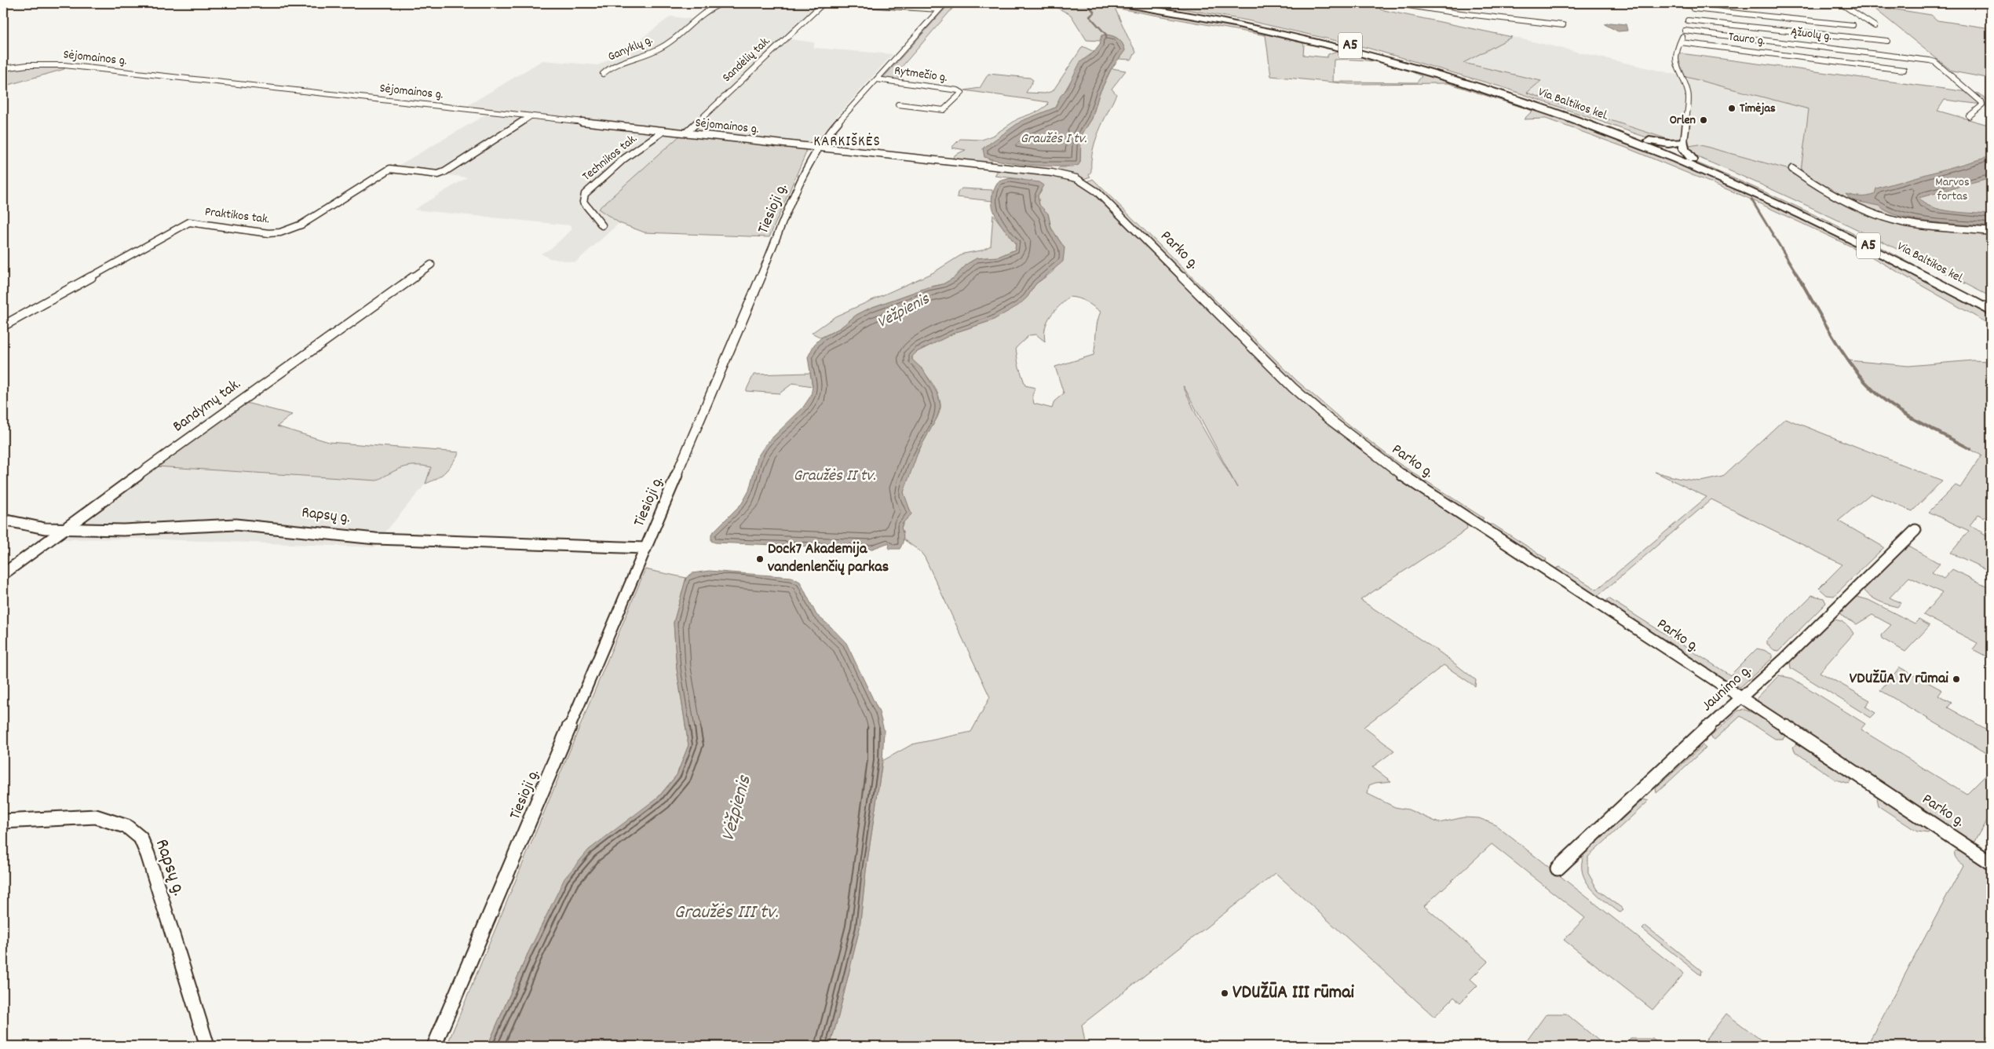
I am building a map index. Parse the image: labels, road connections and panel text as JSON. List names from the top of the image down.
{
  "streets": {
    "highway": ["A5", "Via Baltikos kel."],
    "street": [
      "Ąžuolų g.",
      "Tauro g.",
      "Ganyklų g.",
      "Sėjomainos g.",
      "Sandėlių tak.",
      "Rytmečio g.",
      "Technikos tak.",
      "Tiesioji g.",
      "Praktikos tak.",
      "Parko g.",
      "Bandymų tak.",
      "Rapsų g.",
      "Jaunimo g."
    ]
  },
  "crossings": [
    ["Sėjomainos g.", "Sandėlių tak."],
    ["Sėjomainos g.", "Technikos tak."],
    ["Sėjomainos g.", "Tiesioji g."],
    ["Sėjomainos g.", "Praktikos tak."],
    ["Sėjomainos g.", "Parko g."],
    ["Rytmečio g.", "Tiesioji g."],
    ["Tiesioji g.", "Parko g."],
    ["Tiesioji g.", "Rapsų g."],
    ["Parko g.", "Jaunimo g."],
    ["Bandymų tak.", "Rapsų g."]
  ],
  "districts": ["KARKIŠKĖS"],
  "water": [
    "Graužės I tv.",
    "Vėžpienis",
    "Graužės II tv.",
    "Graužės III tv."
  ],
  "parks": ["Marvos fortas"],
  "places": [
    "Timėjas",
    "Orlen",
    "Dock7 Akademija vandenlenčių parkas",
    "VDUŽŪA IV rūmai",
    "VDUŽŪA III rūmai"
  ]
}
